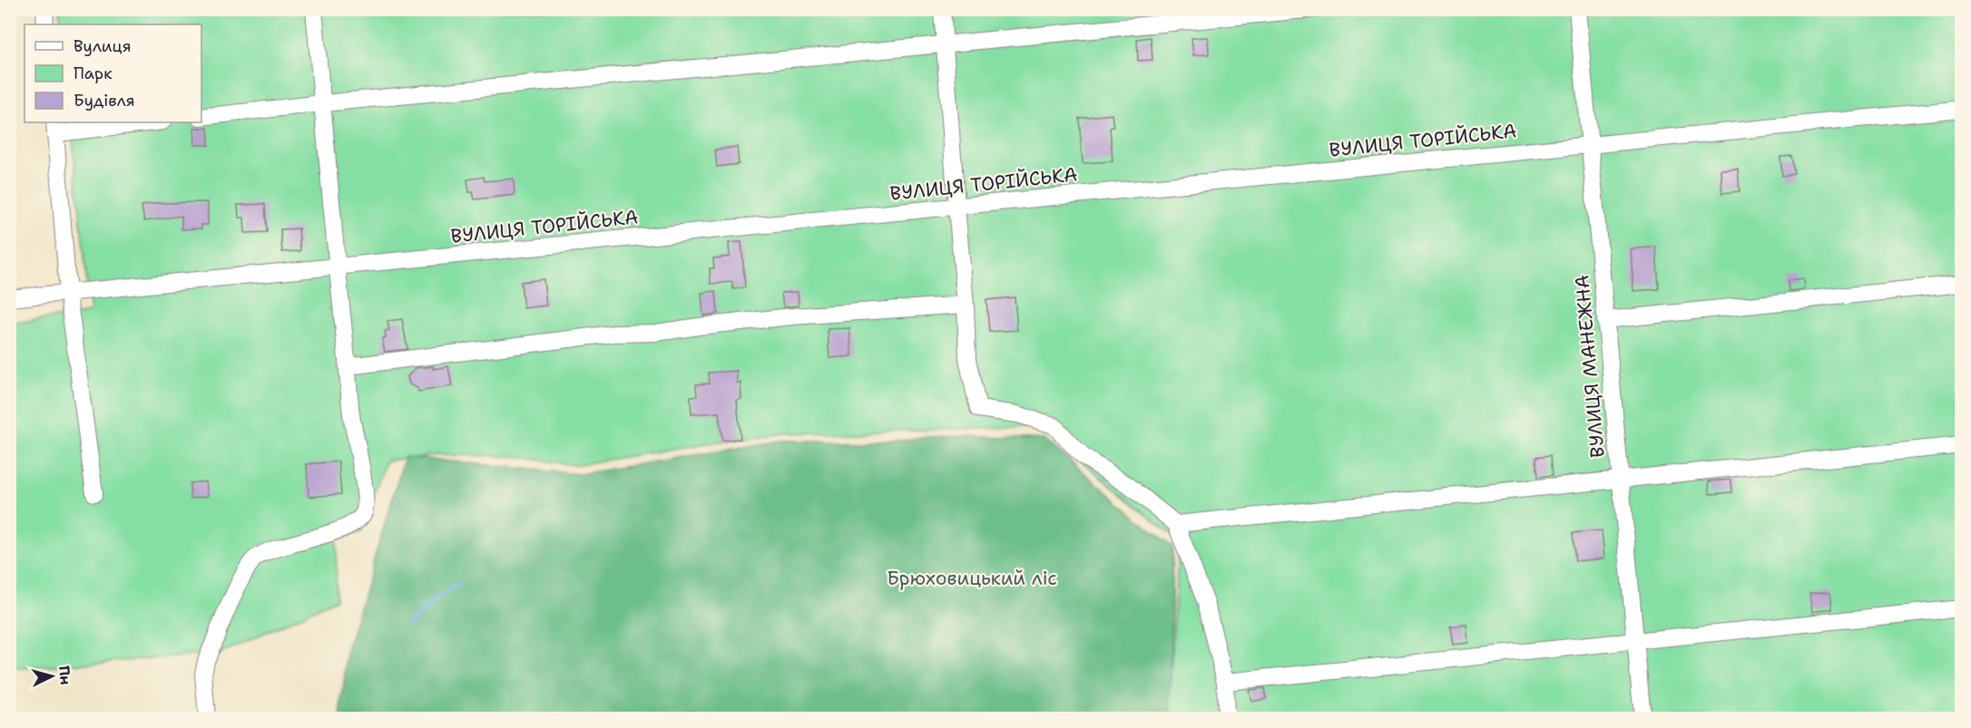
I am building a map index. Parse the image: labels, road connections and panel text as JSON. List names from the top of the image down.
{
  "streets": {
    "street": ["ВУЛИЦЯ ТОРІЙСЬКА", "ВУЛИЦЯ МАНЕЖНА"]
  },
  "crossings": [
    ["ВУЛИЦЯ ТОРІЙСЬКА", "ВУЛИЦЯ МАНЕЖНА"]
  ],
  "parks": ["Брюховицький ліс"],
  "legend": ["Вулиця", "Парк", "Будівля"],
  "north": "right"
}
